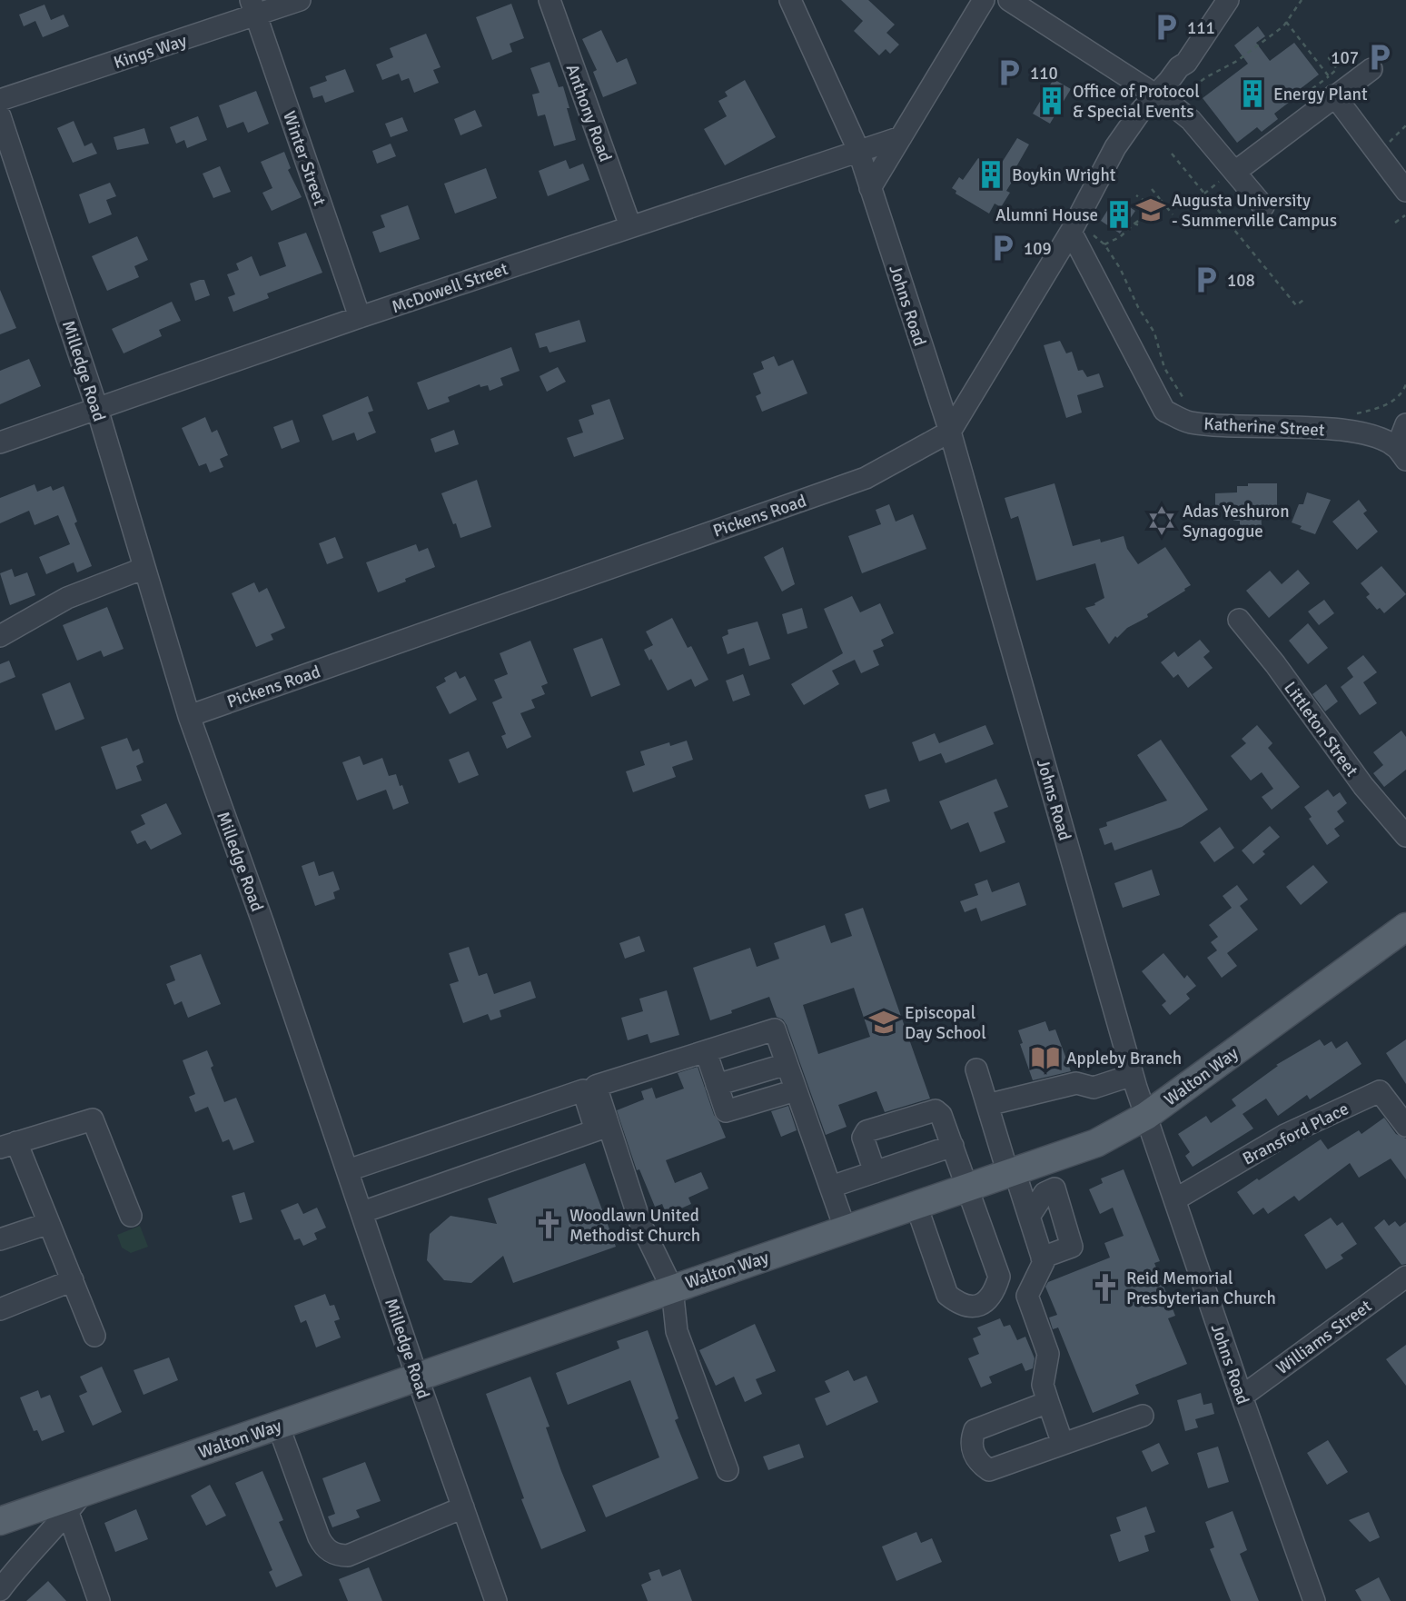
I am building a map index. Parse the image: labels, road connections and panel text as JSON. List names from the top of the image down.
{
  "streets": {
    "main road": ["Walton Way"],
    "street": [
      "Kings Way",
      "Anthony Road",
      "Winter Street",
      "McDowell Street",
      "Johns Road",
      "Milledge Road",
      "Katherine Street",
      "Pickens Road",
      "Littleton Street",
      "Bransford Place",
      "Williams Street"
    ]
  },
  "crossings": [
    ["Kings Way", "Winter Street"],
    ["Anthony Road", "McDowell Street"],
    ["Winter Street", "McDowell Street"],
    ["McDowell Street", "Johns Road"],
    ["McDowell Street", "Milledge Road"],
    ["Johns Road", "Pickens Road"],
    ["Johns Road", "Walton Way"],
    ["Johns Road", "Bransford Place"],
    ["Johns Road", "Williams Street"],
    ["Milledge Road", "Pickens Road"],
    ["Milledge Road", "Walton Way"]
  ],
  "places": {
    "parking": [
      "111",
      "107",
      "110",
      "109",
      "108"
    ],
    "building": [
      "Energy Plant",
      "Office of Protocol & Special Events",
      "Boykin Wright",
      "Alumni House"
    ],
    "school or university": ["Augusta University - Summerville Campus", "Episcopal Day School"],
    "synagogue": ["Adas Yeshuron Synagogue"],
    "library": ["Appleby Branch"],
    "church": ["Woodlawn United Methodist Church", "Reid Memorial Presbyterian Church"]
  }
}
